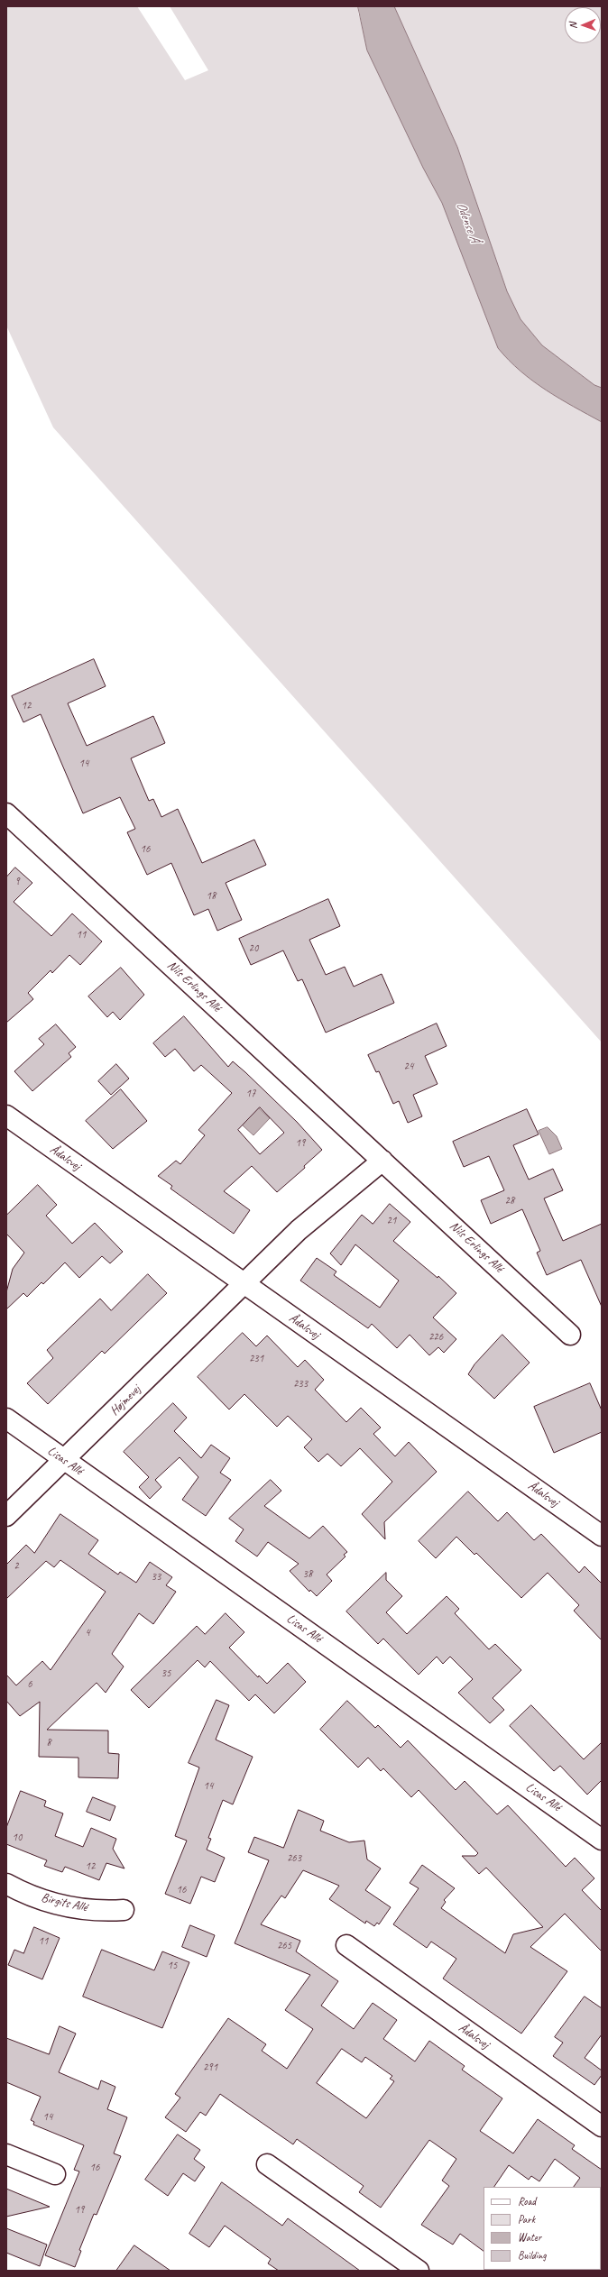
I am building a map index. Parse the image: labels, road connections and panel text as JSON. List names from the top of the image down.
{
  "streets": {
    "street": [
      "Nils Erlings Allé",
      "Ådalsvej",
      "Højmevej",
      "Lisas Allé",
      "Birgits Allé"
    ]
  },
  "crossings": [
    ["Ådalsvej", "Højmevej"],
    ["Højmevej", "Lisas Allé"]
  ],
  "water": ["Odense Å"],
  "house_numbers": [
    "12",
    "14",
    "16",
    "9",
    "18",
    "11",
    "20",
    "24",
    "17",
    "19",
    "28",
    "21",
    "226",
    "231",
    "233",
    "2",
    "38",
    "33",
    "4",
    "35",
    "6",
    "8",
    "14",
    "10",
    "263",
    "12",
    "16",
    "11",
    "265",
    "15",
    "291",
    "14",
    "16",
    "19"
  ],
  "legend": [
    "Road",
    "Park",
    "Water",
    "Building"
  ],
  "north": "left"
}
